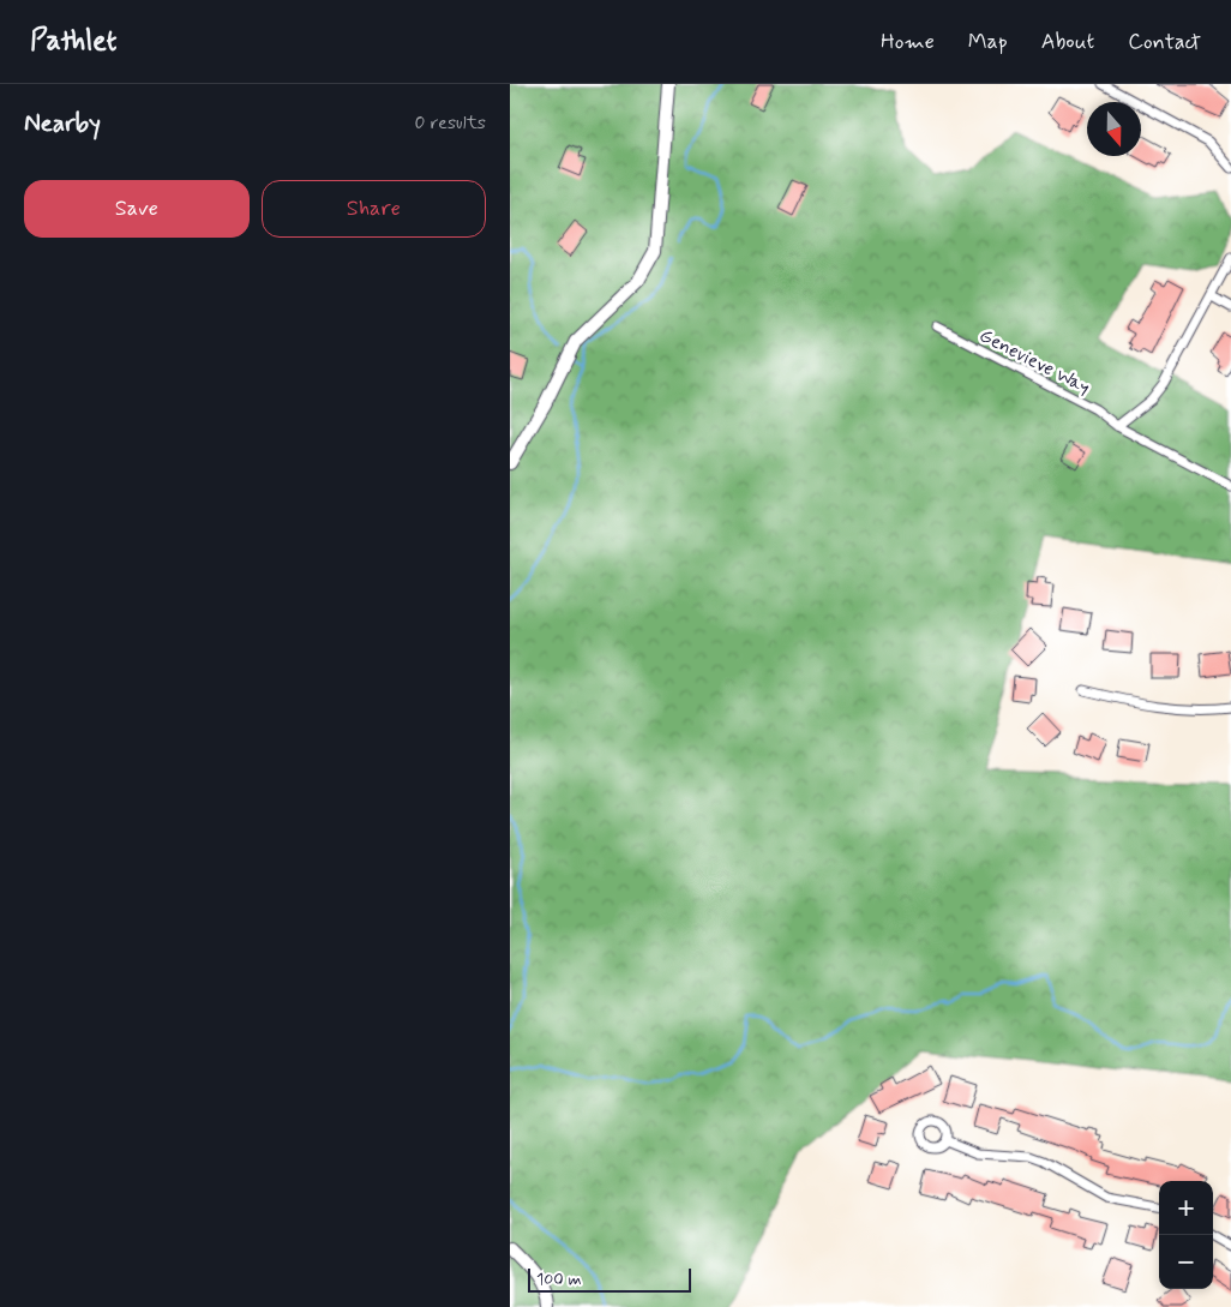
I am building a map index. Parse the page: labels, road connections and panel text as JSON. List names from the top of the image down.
{
  "streets": {
    "street": ["Genevieve Way"]
  },
  "scale_bar": "100 m",
  "north": "bottom",
  "page": {
    "header": "Pathlet",
    "nav": [
      "Home",
      "Map",
      "About",
      "Contact"
    ],
    "heading": ["Nearby", "0 results"],
    "buttons": ["Save", "Share"],
    "map_buttons": ["+", "−"],
    "scale": "100 m"
  }
}
